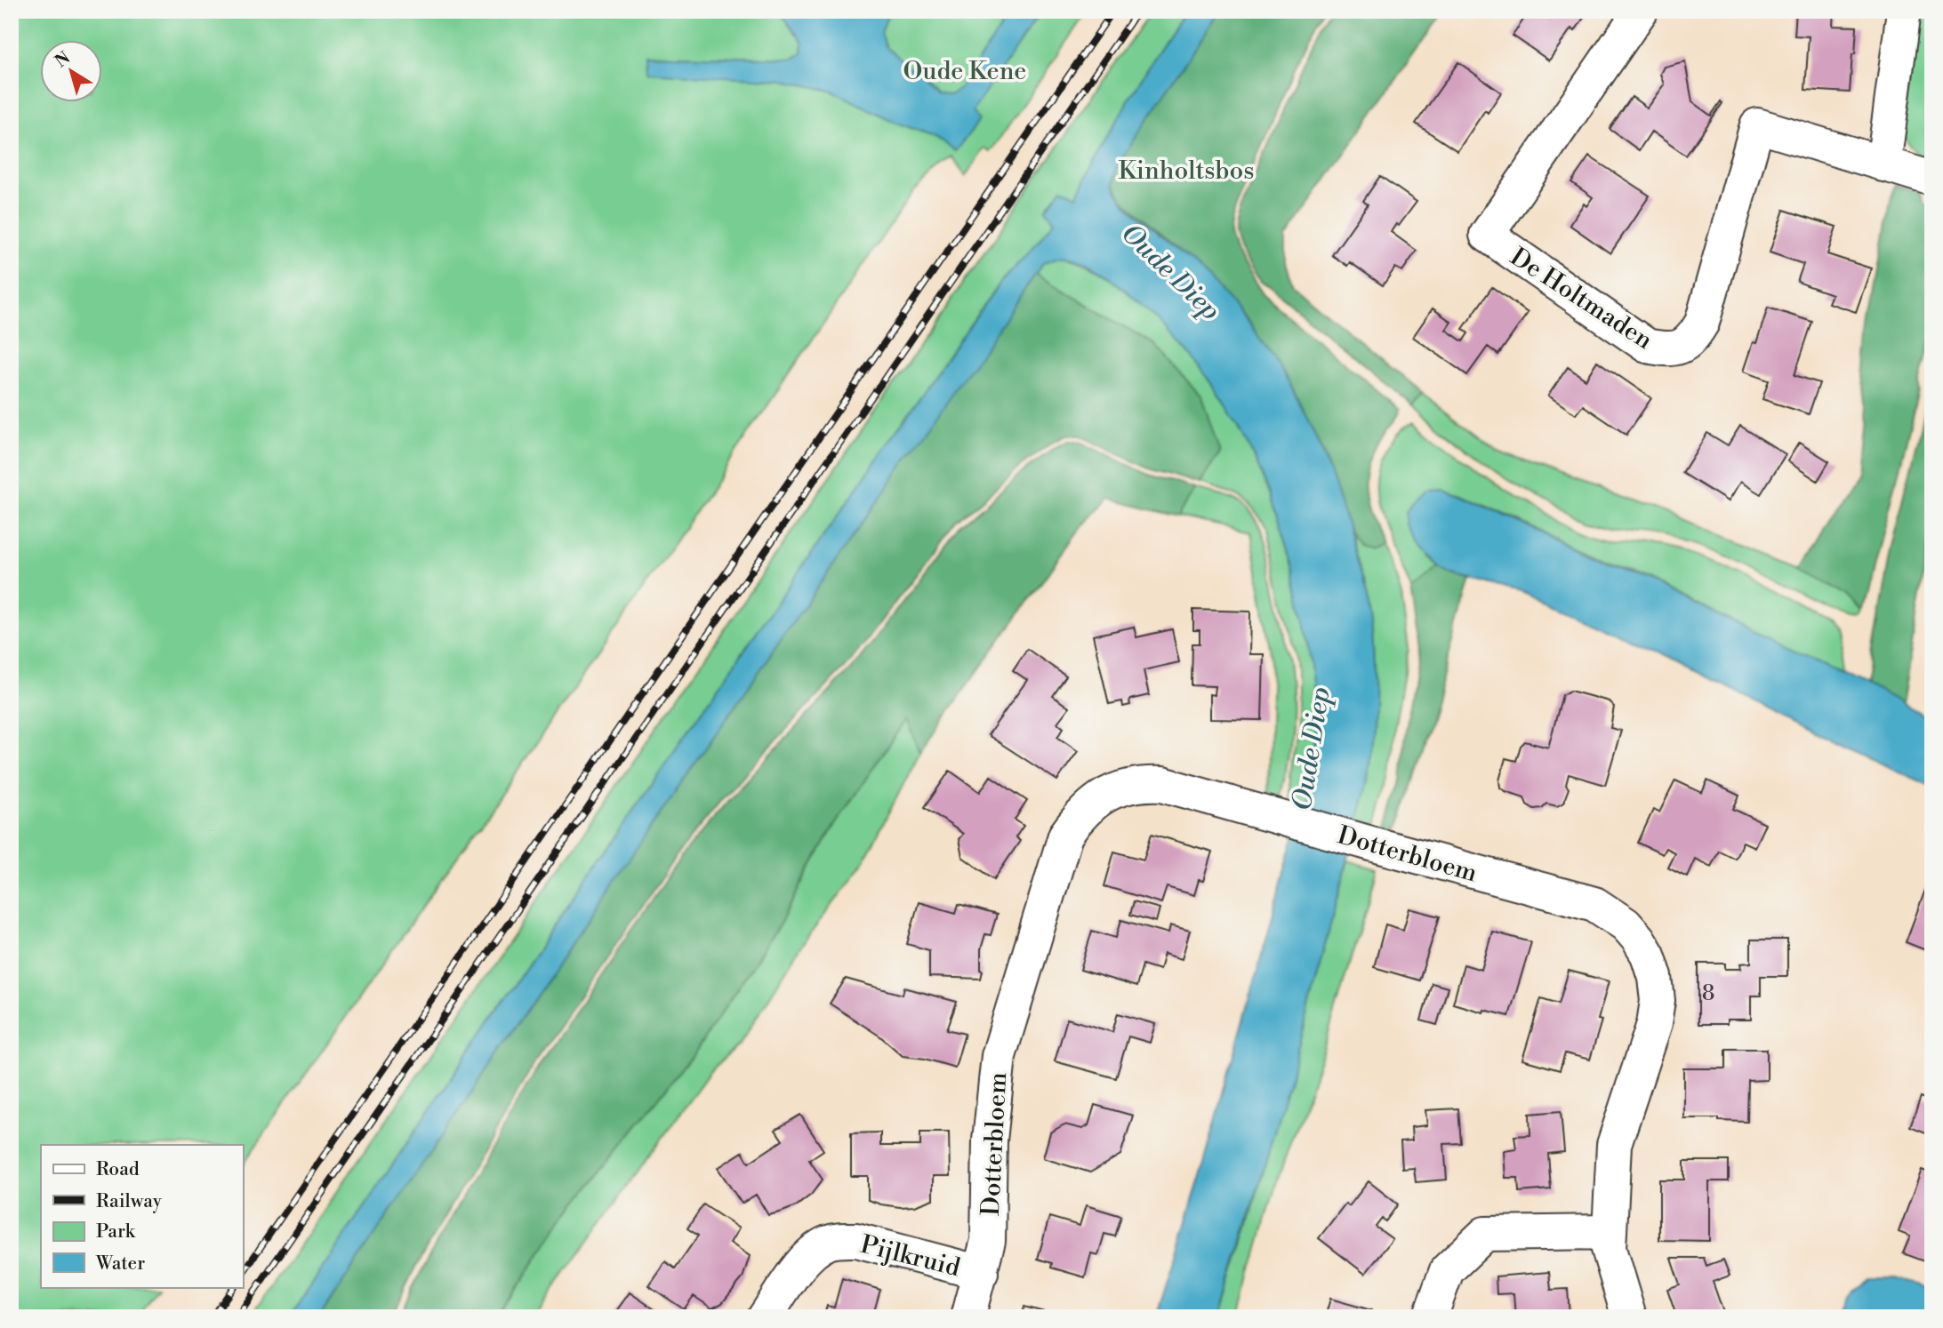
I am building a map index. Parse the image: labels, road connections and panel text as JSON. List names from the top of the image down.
{
  "streets": {
    "street": ["De Holtmaden", "Dotterbloem", "Pijlkruid"]
  },
  "crossings": [
    ["Dotterbloem", "Pijlkruid"]
  ],
  "water": ["Oude Diep"],
  "parks": ["Oude Kene", "Kinholtsbos"],
  "house_numbers": ["8"],
  "legend": [
    "Road",
    "Railway",
    "Park",
    "Water"
  ],
  "north": "top left"
}
